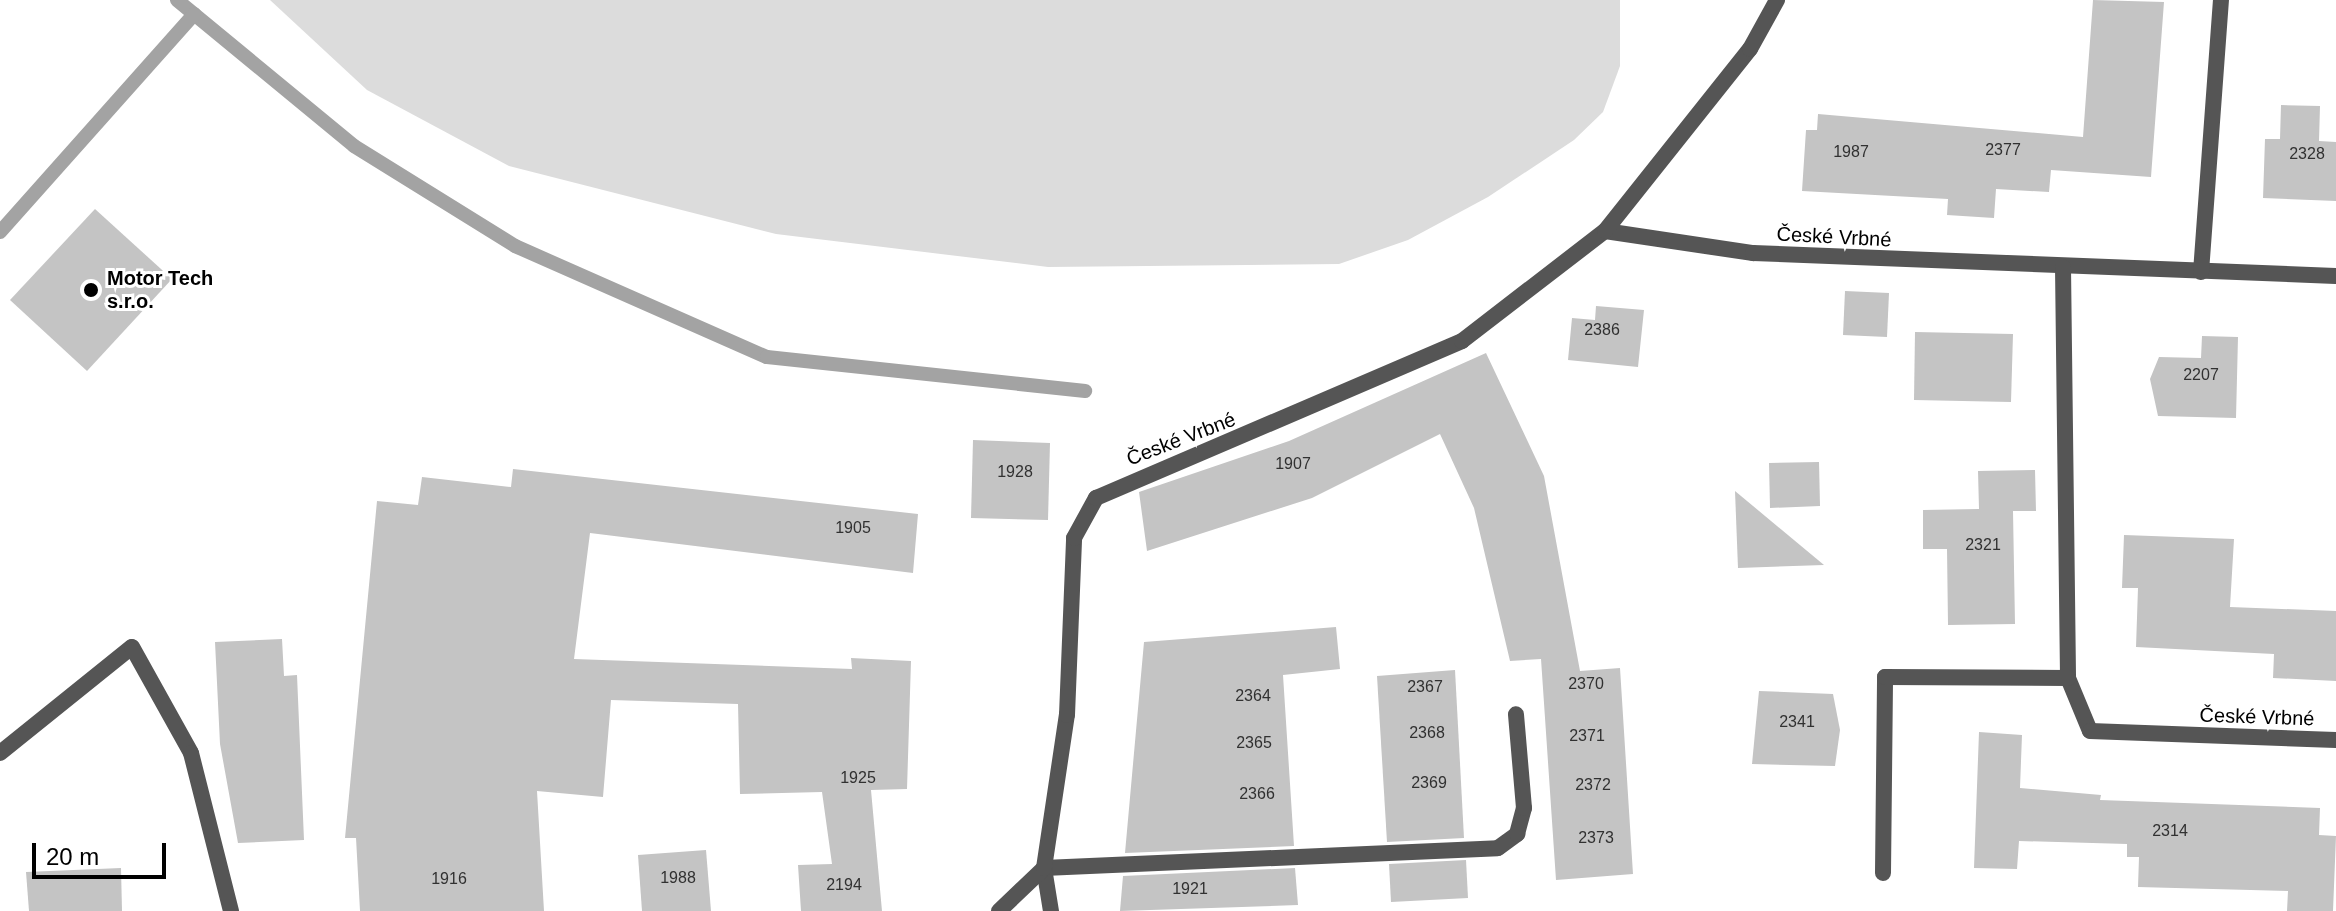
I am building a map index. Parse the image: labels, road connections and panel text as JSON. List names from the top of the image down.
{
  "streets": {
    "street": ["České Vrbné"]
  },
  "places": ["Motor Tech s.r.o."],
  "house_numbers": [
    "2377",
    "1987",
    "2328",
    "2386",
    "2207",
    "1907",
    "1928",
    "1905",
    "2321",
    "2370",
    "2367",
    "2364",
    "2341",
    "2368",
    "2371",
    "2365",
    "1925",
    "2369",
    "2372",
    "2366",
    "2314",
    "2373",
    "1988",
    "1916",
    "2194",
    "1921"
  ],
  "scale_bar": "20 m"
}
